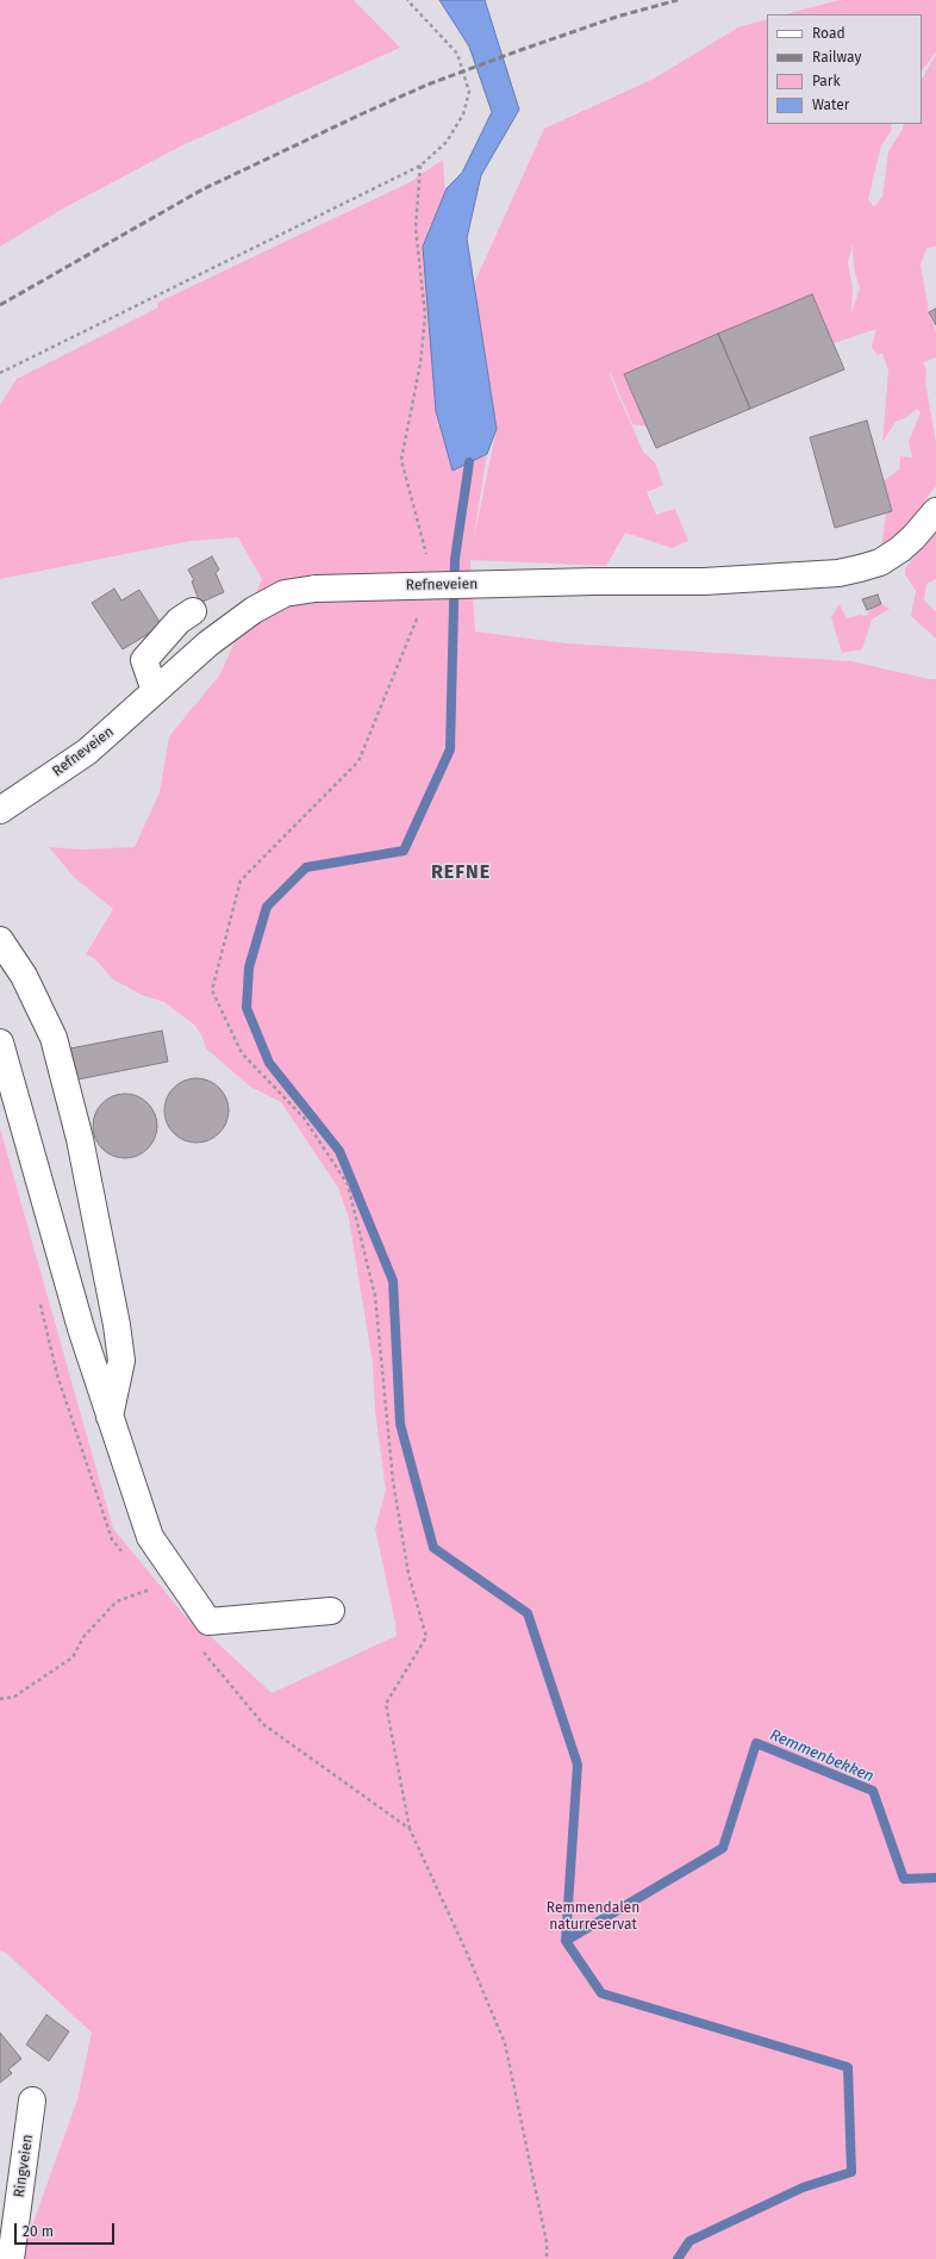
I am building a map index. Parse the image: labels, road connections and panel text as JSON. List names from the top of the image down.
{
  "streets": {
    "street": ["Refneveien", "Ringveien"]
  },
  "districts": ["REFNE"],
  "water": ["Remmenbekken"],
  "parks": ["Remmendalen naturreservat"],
  "legend": [
    "Road",
    "Railway",
    "Park",
    "Water"
  ],
  "scale_bar": "20 m"
}
